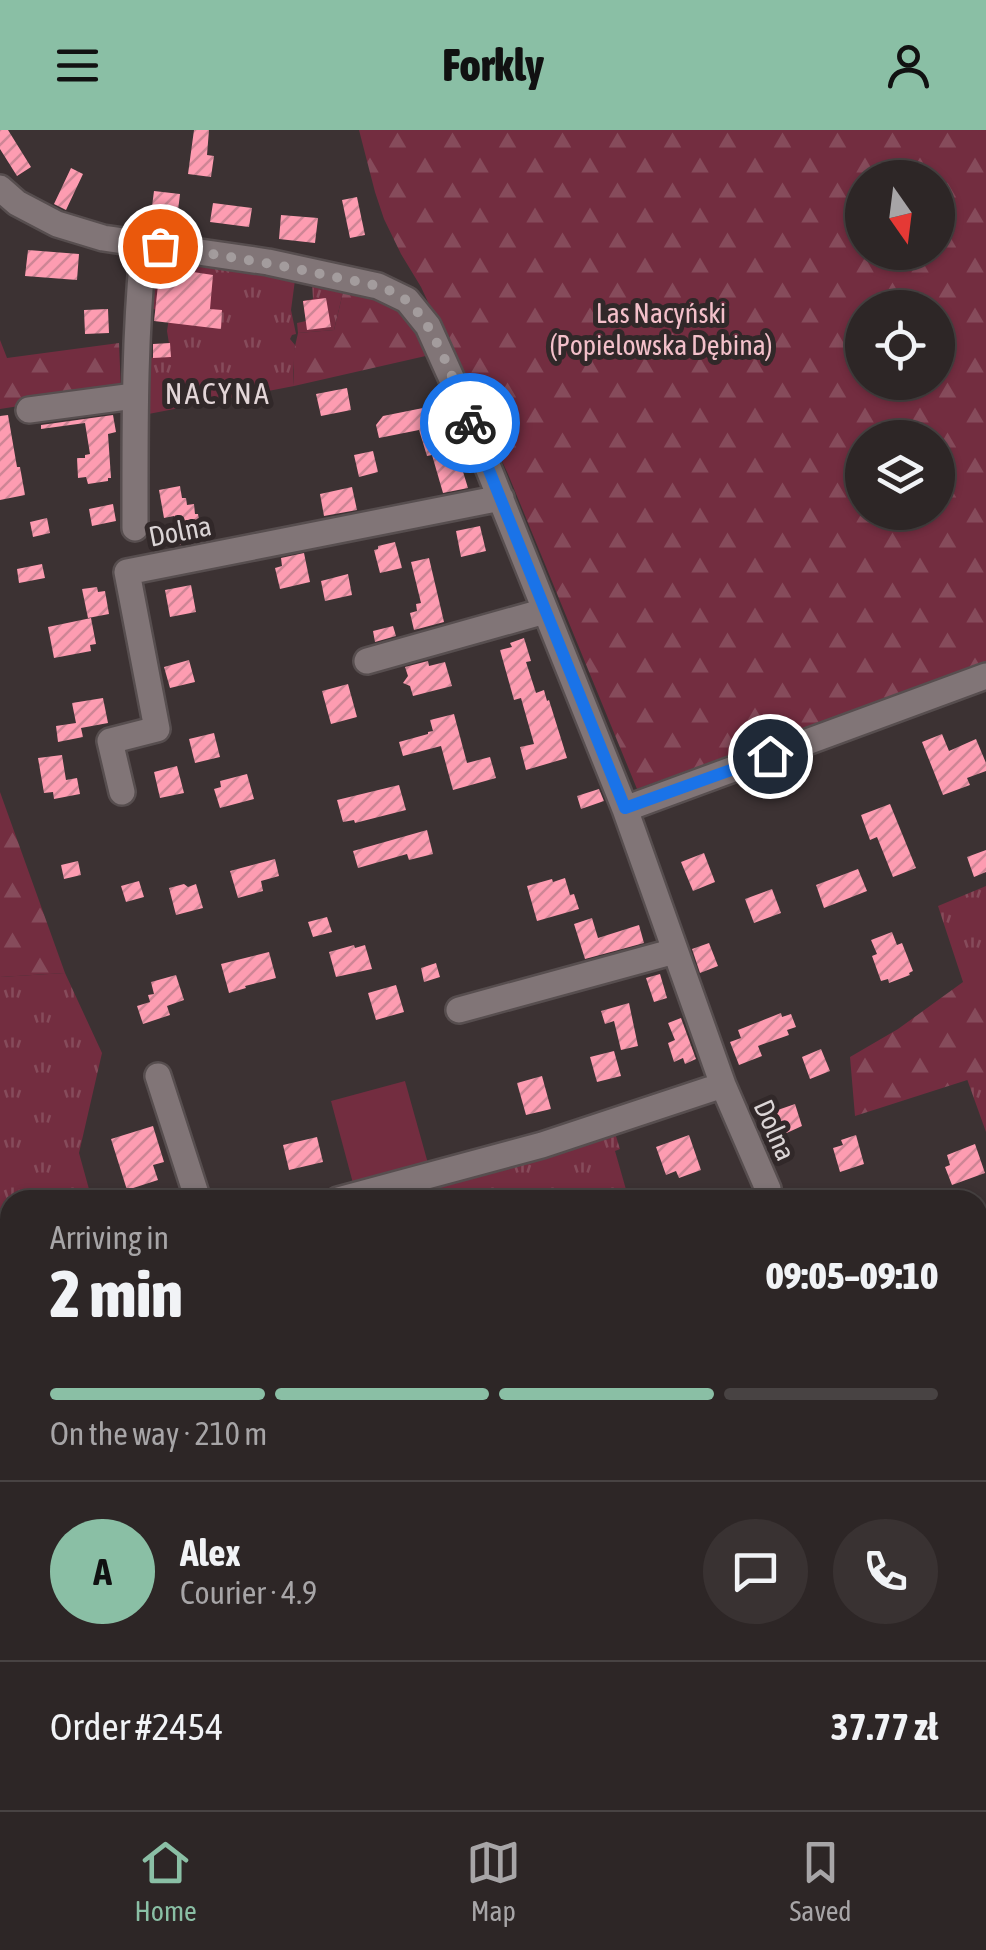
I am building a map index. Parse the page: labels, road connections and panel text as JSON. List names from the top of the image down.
{
  "streets": {
    "street": ["Dolna"]
  },
  "districts": ["NACYNA"],
  "parks": ["Las Nacyński (Popielowska Dębina)"],
  "north": "bottom",
  "page": {
    "header": "Forkly",
    "heading": ["2 min", "Arriving in", "09:05–09:10"],
    "panel": [
      "Alex",
      "Courier · 4.9",
      "Order #2454",
      "37.77 zł"
    ],
    "bar": "On the way · 210 m",
    "round": "A",
    "tabs": ["Home", "Map", "Saved"]
  }
}
